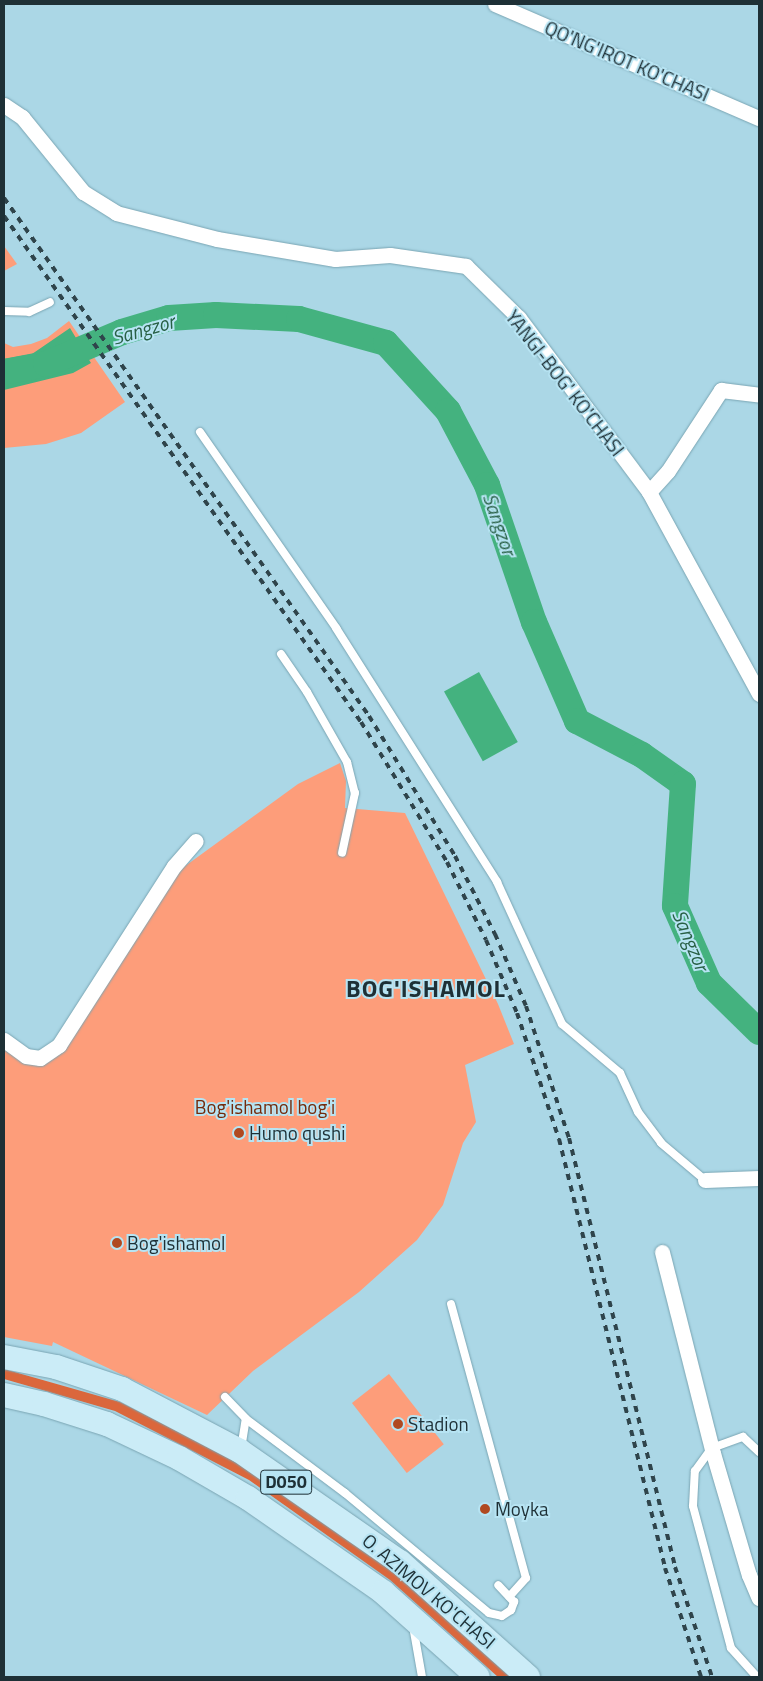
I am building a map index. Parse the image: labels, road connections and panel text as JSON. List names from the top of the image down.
{
  "streets": {
    "main road": ["D050", "O. AZIMOV KO'CHASI"],
    "street": ["QO'NG'IROT KO'CHASI", "YANGI-BOG' KO'CHASI"]
  },
  "districts": ["BOG'ISHAMOL"],
  "water": ["Sangzor"],
  "parks": ["Bog'ishamol bog'i"],
  "places": [
    "Humo qushi",
    "Bog'ishamol",
    "Stadion",
    "Moyka"
  ]
}
